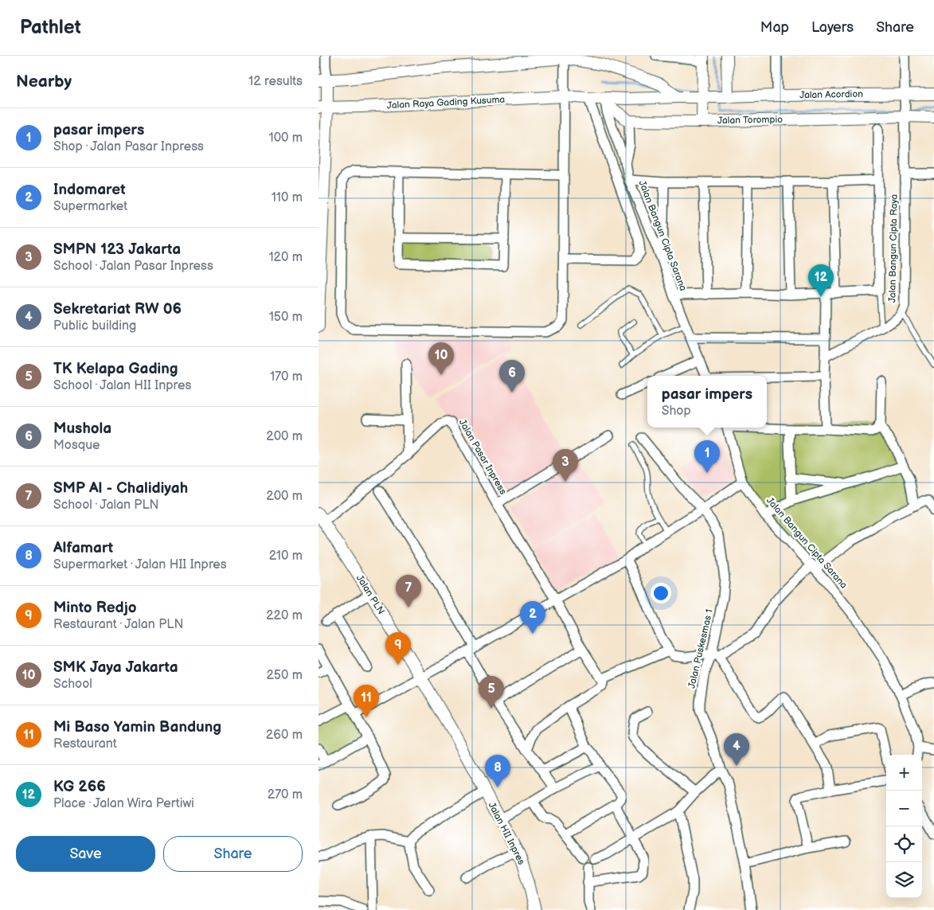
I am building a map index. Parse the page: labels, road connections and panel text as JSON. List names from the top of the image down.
{
  "streets": {
    "street": [
      "Jalan Acordion",
      "Jalan Raya Gading Kusuma",
      "Jalan Torompio",
      "Jalan Bangun Cipta Sarana",
      "Jalan Bangun Cipta Raya",
      "Jalan Pasar Inpress",
      "Jalan PLN",
      "Jalan Puskesmas 1",
      "Jalan HII Inpres"
    ]
  },
  "crossings": [
    ["Jalan Acordion", "Jalan Bangun Cipta Raya"],
    ["Jalan Torompio", "Jalan Bangun Cipta Raya"],
    ["Jalan Pasar Inpress", "Jalan PLN"],
    ["Jalan PLN", "Jalan HII Inpres"]
  ],
  "page": {
    "header": "Pathlet",
    "nav": ["Map", "Layers", "Share"],
    "heading": ["Nearby", "12 results"],
    "list": [
      {
        "mark": "1",
        "name": "pasar impers",
        "note": "Shop · Jalan Pasar Inpress",
        "value": "100 m"
      },
      {
        "mark": "2",
        "name": "Indomaret",
        "note": "Supermarket",
        "value": "110 m"
      },
      {
        "mark": "3",
        "name": "SMPN 123 Jakarta",
        "note": "School · Jalan Pasar Inpress",
        "value": "120 m"
      },
      {
        "mark": "4",
        "name": "Sekretariat RW 06",
        "note": "Public building",
        "value": "150 m"
      },
      {
        "mark": "5",
        "name": "TK Kelapa Gading",
        "note": "School · Jalan HII Inpres",
        "value": "170 m"
      },
      {
        "mark": "6",
        "name": "Mushola",
        "note": "Mosque",
        "value": "200 m"
      },
      {
        "mark": "7",
        "name": "SMP Al - Chalidiyah",
        "note": "School · Jalan PLN",
        "value": "200 m"
      },
      {
        "mark": "8",
        "name": "Alfamart",
        "note": "Supermarket · Jalan HII Inpres",
        "value": "210 m"
      },
      {
        "mark": "9",
        "name": "Minto Redjo",
        "note": "Restaurant · Jalan PLN",
        "value": "220 m"
      },
      {
        "mark": "10",
        "name": "SMK Jaya Jakarta",
        "note": "School",
        "value": "250 m"
      },
      {
        "mark": "11",
        "name": "Mi Baso Yamin Bandung",
        "note": "Restaurant",
        "value": "260 m"
      },
      {
        "mark": "12",
        "name": "KG 266",
        "note": "Place · Jalan Wira Pertiwi",
        "value": "270 m"
      }
    ],
    "pins": [
      "12",
      "10",
      "6",
      "1",
      "3",
      "7",
      "2",
      "9",
      "5",
      "11",
      "4",
      "8"
    ],
    "popup": ["pasar impers", "Shop"],
    "map_buttons": ["+", "−"],
    "buttons": ["Save", "Share"]
  }
}
